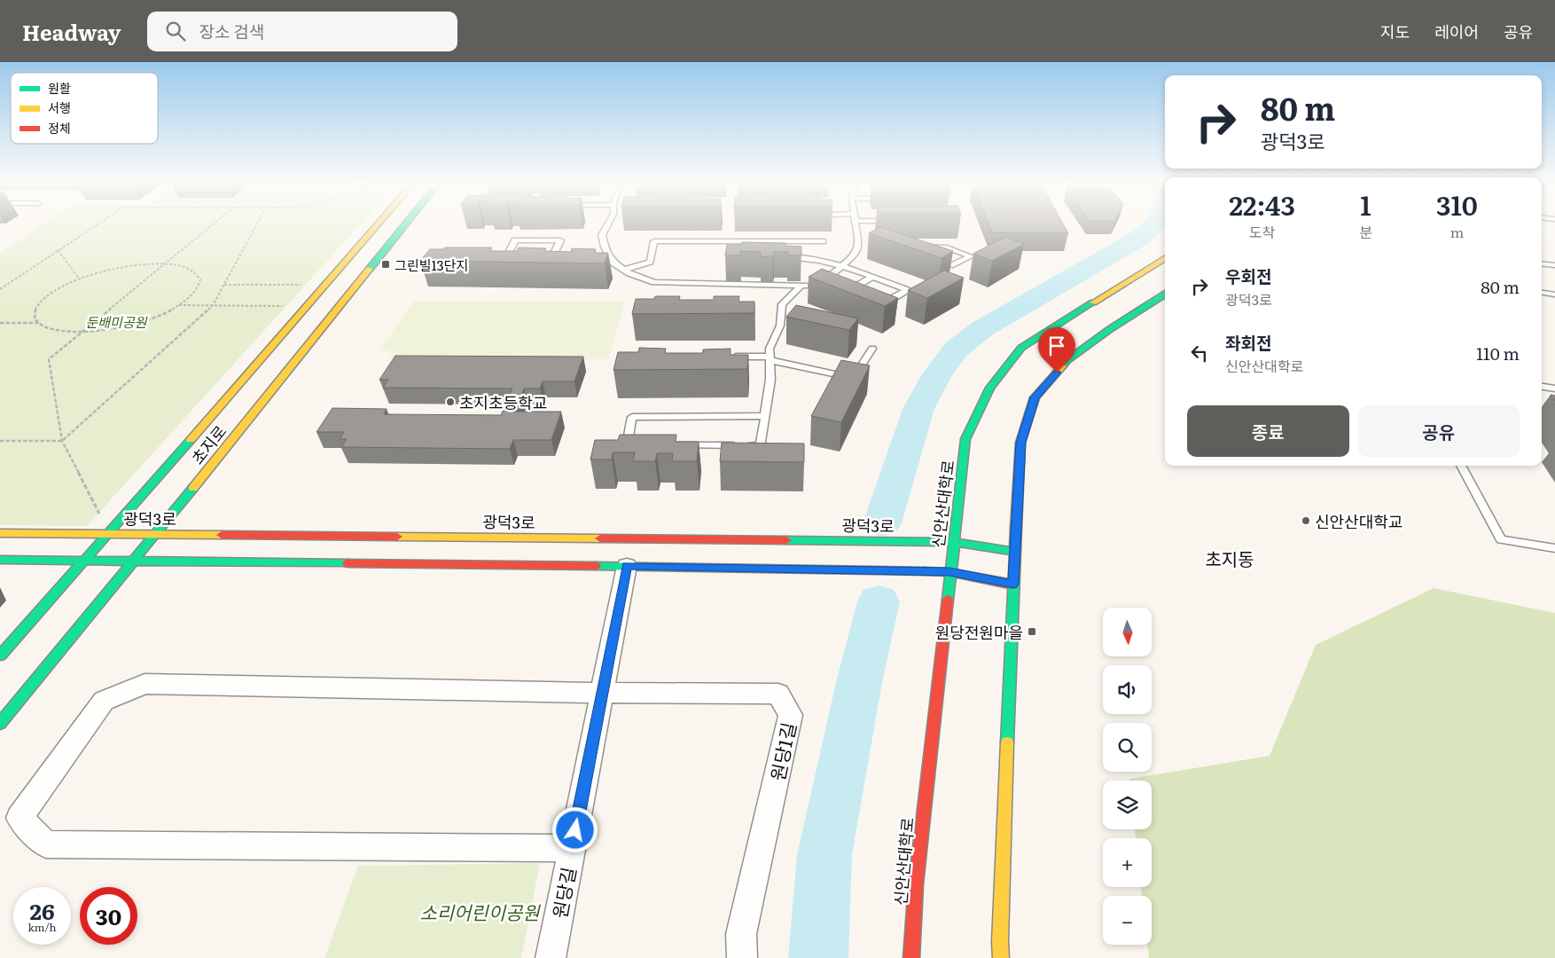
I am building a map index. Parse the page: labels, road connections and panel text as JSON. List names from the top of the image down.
{
  "streets": {
    "street": [
      "초지로",
      "신안산대학로",
      "광덕3로",
      "원당1길",
      "원당길"
    ]
  },
  "crossings": [
    ["초지로", "광덕3로"],
    ["신안산대학로", "광덕3로"],
    ["원당1길", "원당길"]
  ],
  "districts": ["초지동"],
  "parks": ["둔배미공원", "소리어린이공원"],
  "places": {
    "transit": ["그린빌13단지", "원당전원마을"],
    "other": ["초지초등학교", "신안산대학교"]
  },
  "legend": ["원활", "서행", "정체"],
  "north": "bottom",
  "page": {
    "header": "Headway",
    "search": "장소 검색",
    "nav": ["지도", "레이어", "공유"],
    "turn": ["80 m", "광덕3로"],
    "eta": [
      "22:43",
      "도착",
      "1",
      "분",
      "310",
      "m"
    ],
    "list": [
      {
        "name": "우회전",
        "note": "광덕3로",
        "value": "80 m"
      },
      {
        "name": "좌회전",
        "note": "신안산대학로",
        "value": "110 m"
      }
    ],
    "buttons": ["종료", "공유"],
    "map_buttons": ["+", "−"],
    "speed": "26 km/h",
    "limit": "30"
  }
}
